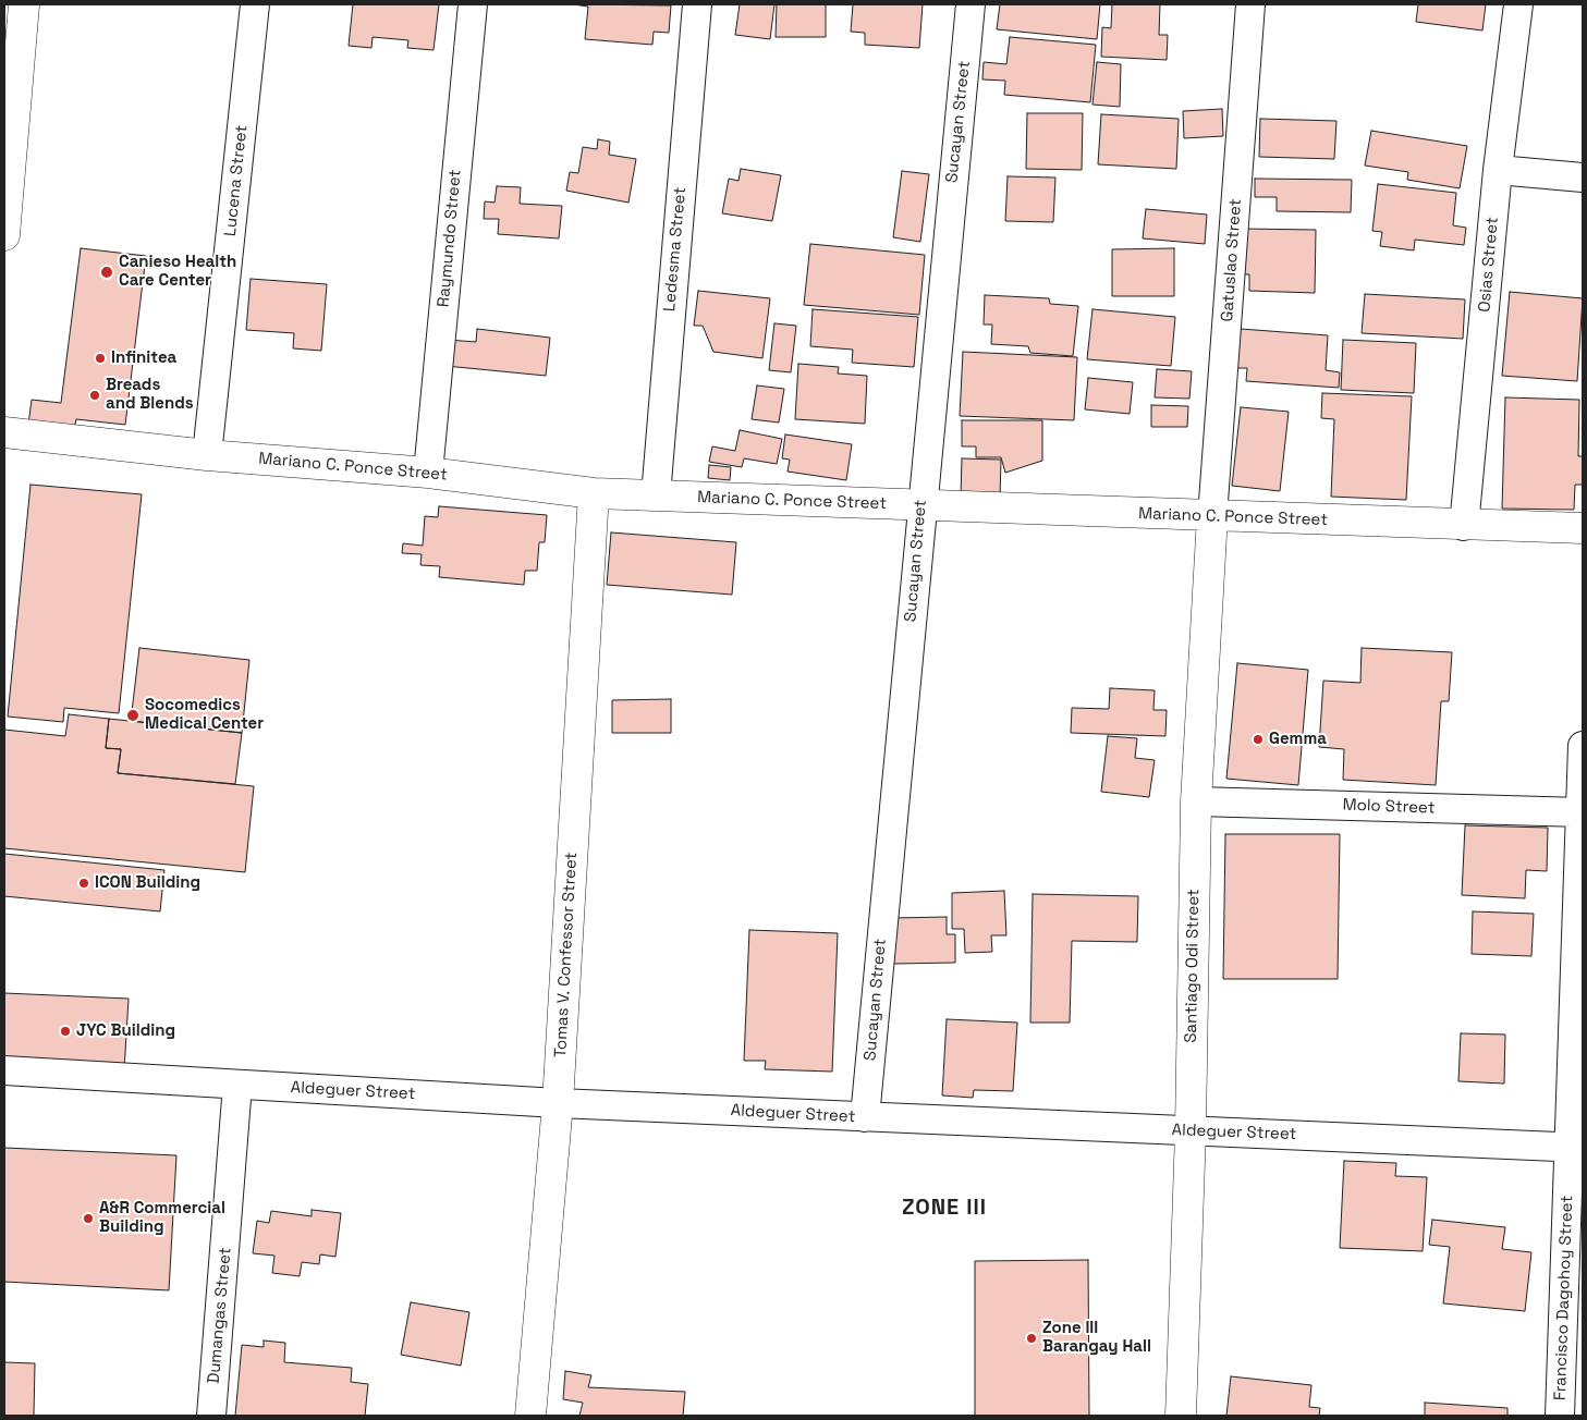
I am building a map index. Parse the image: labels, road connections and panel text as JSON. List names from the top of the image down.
{
  "streets": {
    "street": [
      "Sucayan Street",
      "Lucena Street",
      "Raymundo Street",
      "Ledesma Street",
      "Gatuslao Street",
      "Osias Street",
      "Mariano C. Ponce Street",
      "Molo Street",
      "Tomas V. Confessor Street",
      "Santiago Odi Street",
      "Aldeguer Street",
      "Francisco Dagohoy Street",
      "Dumangas Street"
    ]
  },
  "crossings": [
    ["Sucayan Street", "Mariano C. Ponce Street"],
    ["Sucayan Street", "Aldeguer Street"],
    ["Lucena Street", "Mariano C. Ponce Street"],
    ["Raymundo Street", "Mariano C. Ponce Street"],
    ["Ledesma Street", "Mariano C. Ponce Street"],
    ["Gatuslao Street", "Mariano C. Ponce Street"],
    ["Gatuslao Street", "Santiago Odi Street"],
    ["Osias Street", "Mariano C. Ponce Street"],
    ["Mariano C. Ponce Street", "Tomas V. Confessor Street"],
    ["Mariano C. Ponce Street", "Santiago Odi Street"],
    ["Molo Street", "Santiago Odi Street"],
    ["Molo Street", "Francisco Dagohoy Street"],
    ["Tomas V. Confessor Street", "Aldeguer Street"],
    ["Santiago Odi Street", "Aldeguer Street"],
    ["Aldeguer Street", "Francisco Dagohoy Street"],
    ["Aldeguer Street", "Dumangas Street"]
  ],
  "districts": ["ZONE III"],
  "places": [
    "Canieso Health Care Center",
    "Infinitea",
    "Breads and Blends",
    "Socomedics Medical Center",
    "Gemma",
    "ICON Building",
    "JYC Building",
    "A&R Commercial Building",
    "Zone III Barangay Hall"
  ]
}
